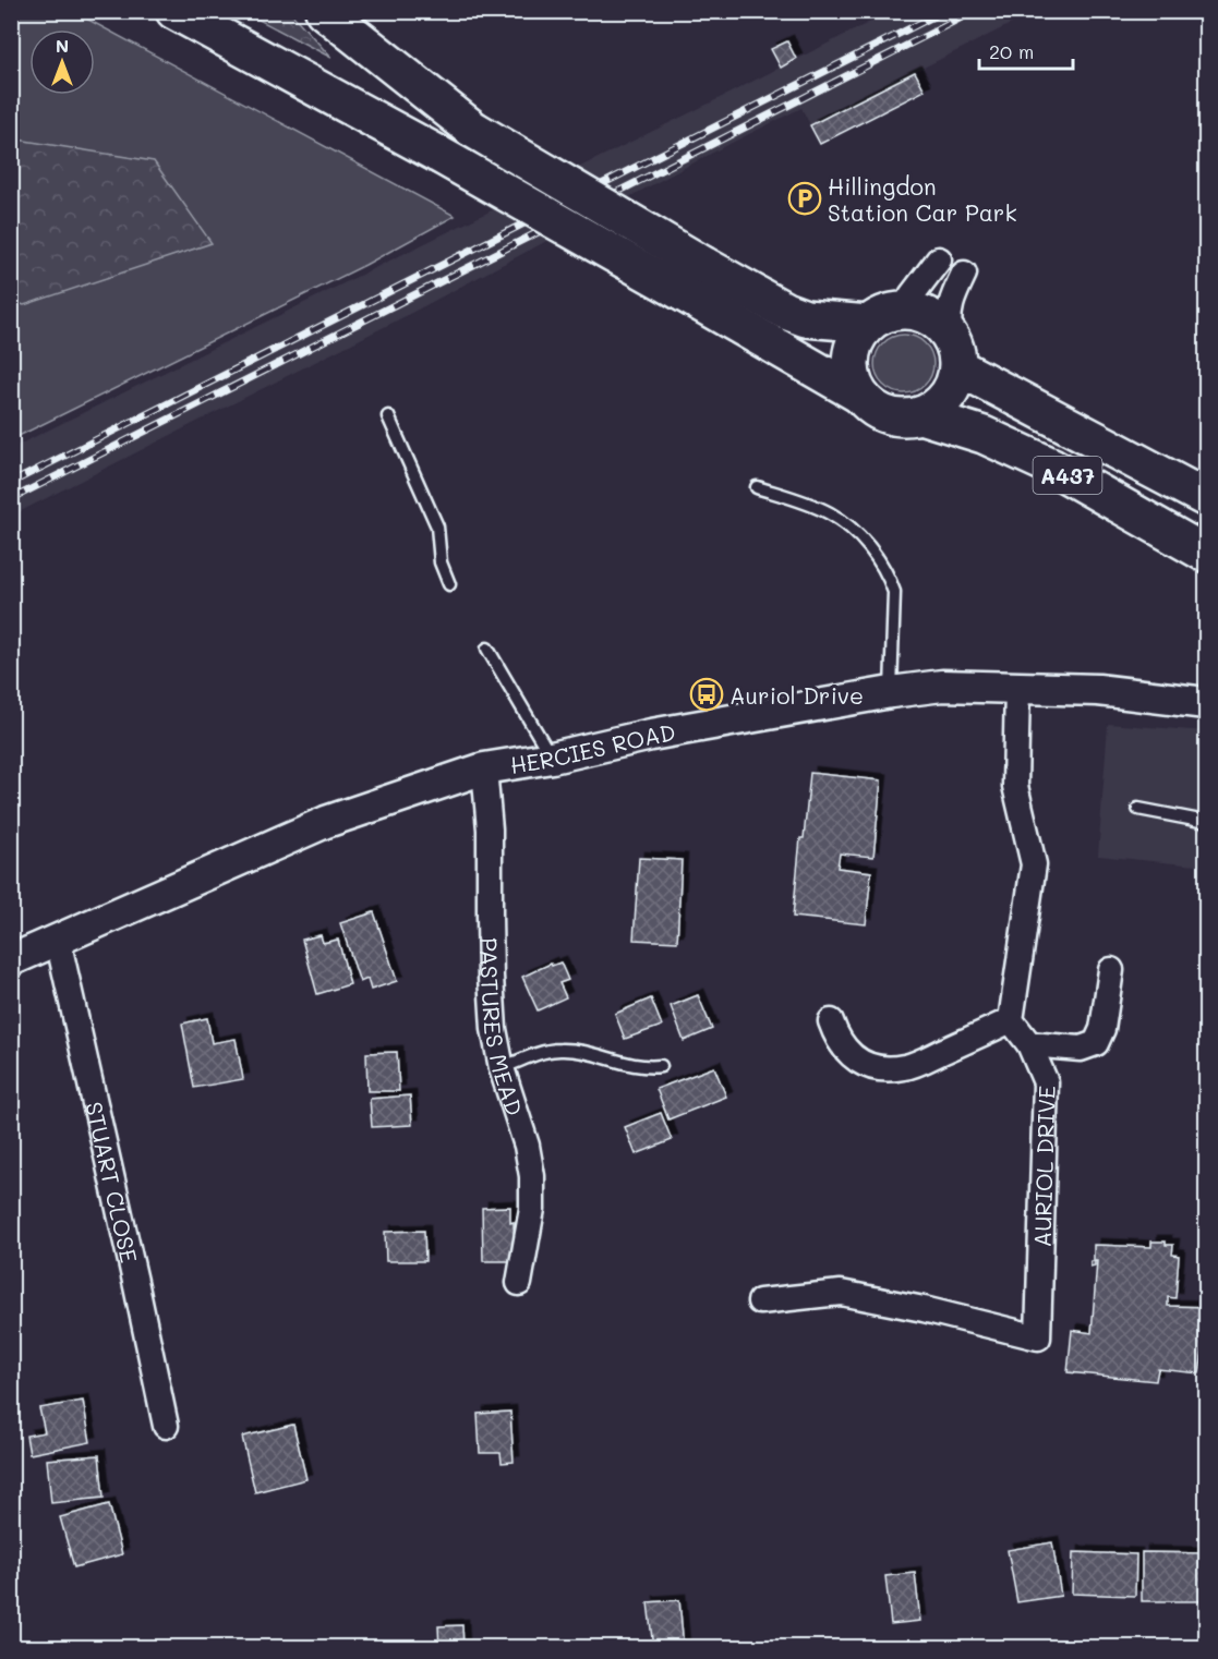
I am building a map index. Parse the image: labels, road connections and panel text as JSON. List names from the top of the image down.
{
  "streets": {
    "main road": ["A437"],
    "street": [
      "HERCIES ROAD",
      "PASTURES MEAD",
      "AURIOL DRIVE",
      "STUART CLOSE"
    ]
  },
  "crossings": [
    ["HERCIES ROAD", "PASTURES MEAD"],
    ["HERCIES ROAD", "STUART CLOSE"]
  ],
  "places": {
    "parking": ["Hillingdon Station Car Park"],
    "bus stop": ["Auriol Drive"]
  },
  "scale_bar": "20 m",
  "north": "top"
}
